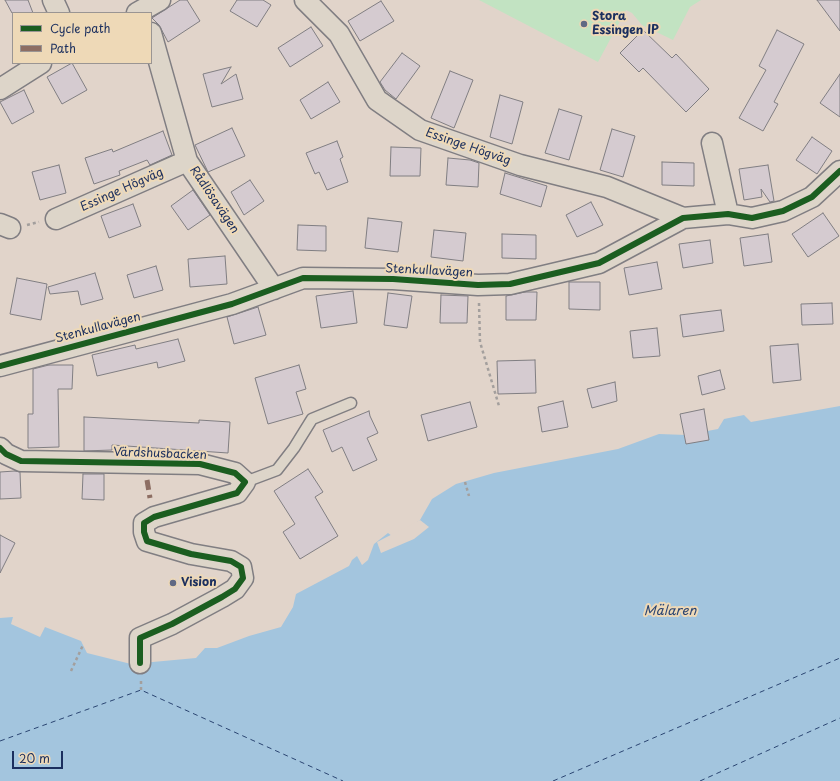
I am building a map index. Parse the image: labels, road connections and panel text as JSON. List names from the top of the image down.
{
  "streets": {
    "street": [
      "Essinge Högväg",
      "Rådlösavägen",
      "Stenkullavägen",
      "Värdshusbacken"
    ]
  },
  "crossings": [
    ["Essinge Högväg", "Rådlösavägen"],
    ["Essinge Högväg", "Stenkullavägen"],
    ["Rådlösavägen", "Stenkullavägen"]
  ],
  "water": ["Mälaren"],
  "places": ["Stora Essingen IP", "Vision"],
  "legend": ["Cycle path", "Path"],
  "scale_bar": "20 m"
}
